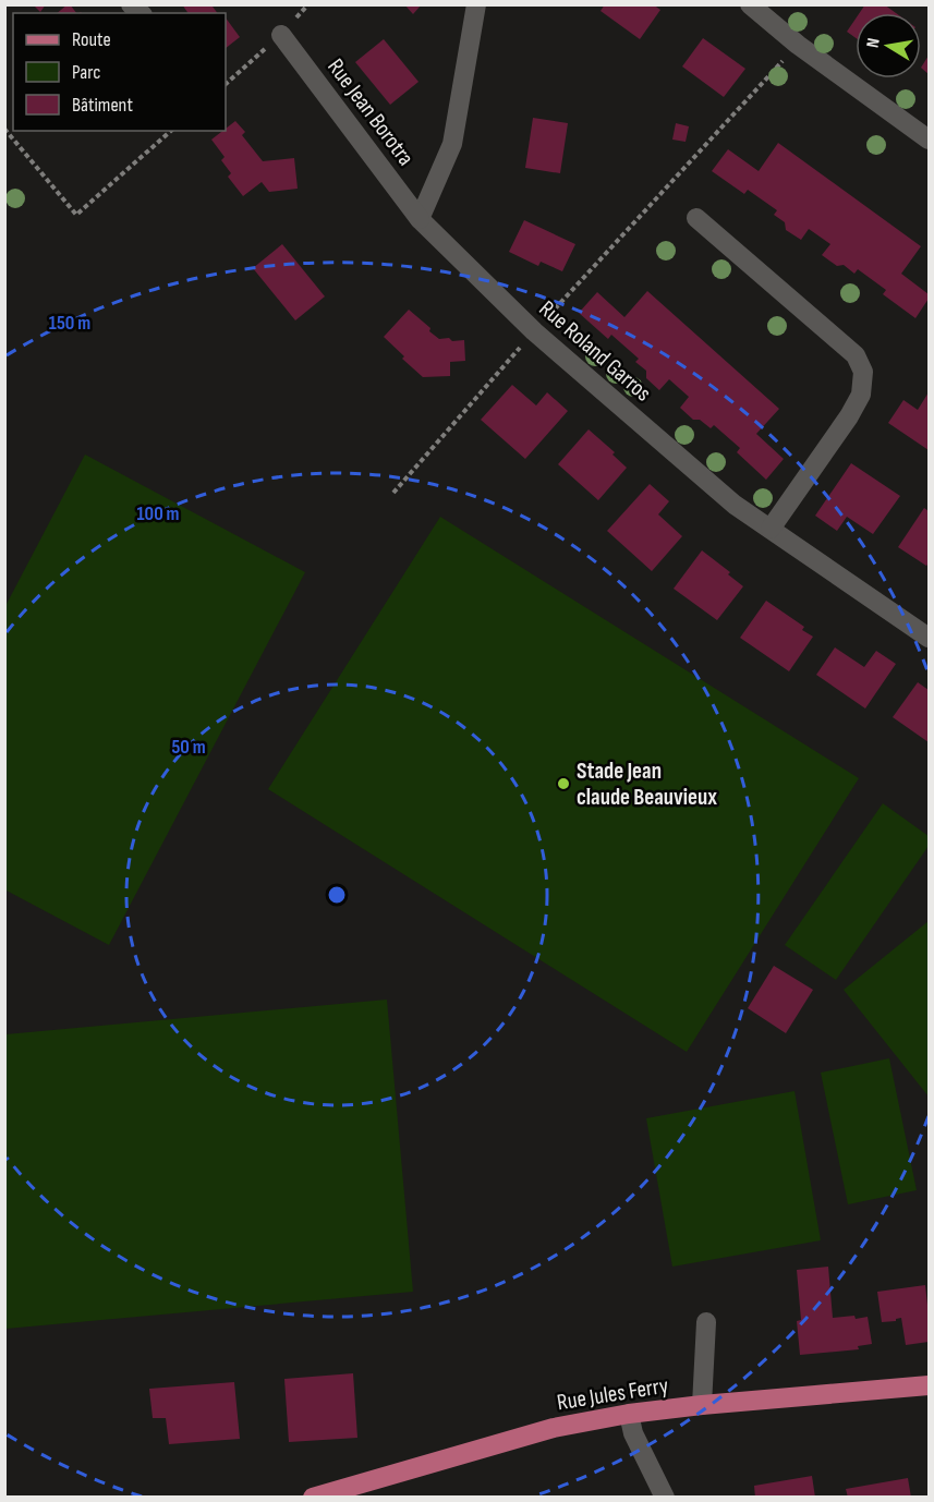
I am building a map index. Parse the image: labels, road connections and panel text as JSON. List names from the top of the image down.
{
  "streets": {
    "main road": ["Rue Jules Ferry"],
    "street": ["Rue Jean Borotra", "Rue Roland Garros"]
  },
  "crossings": [
    ["Rue Jean Borotra", "Rue Roland Garros"]
  ],
  "places": ["Stade Jean claude Beauvieux"],
  "legend": ["Route", "Parc", "Bâtiment"],
  "north": "left",
  "rings": ["150 m", "100 m", "50 m"]
}
